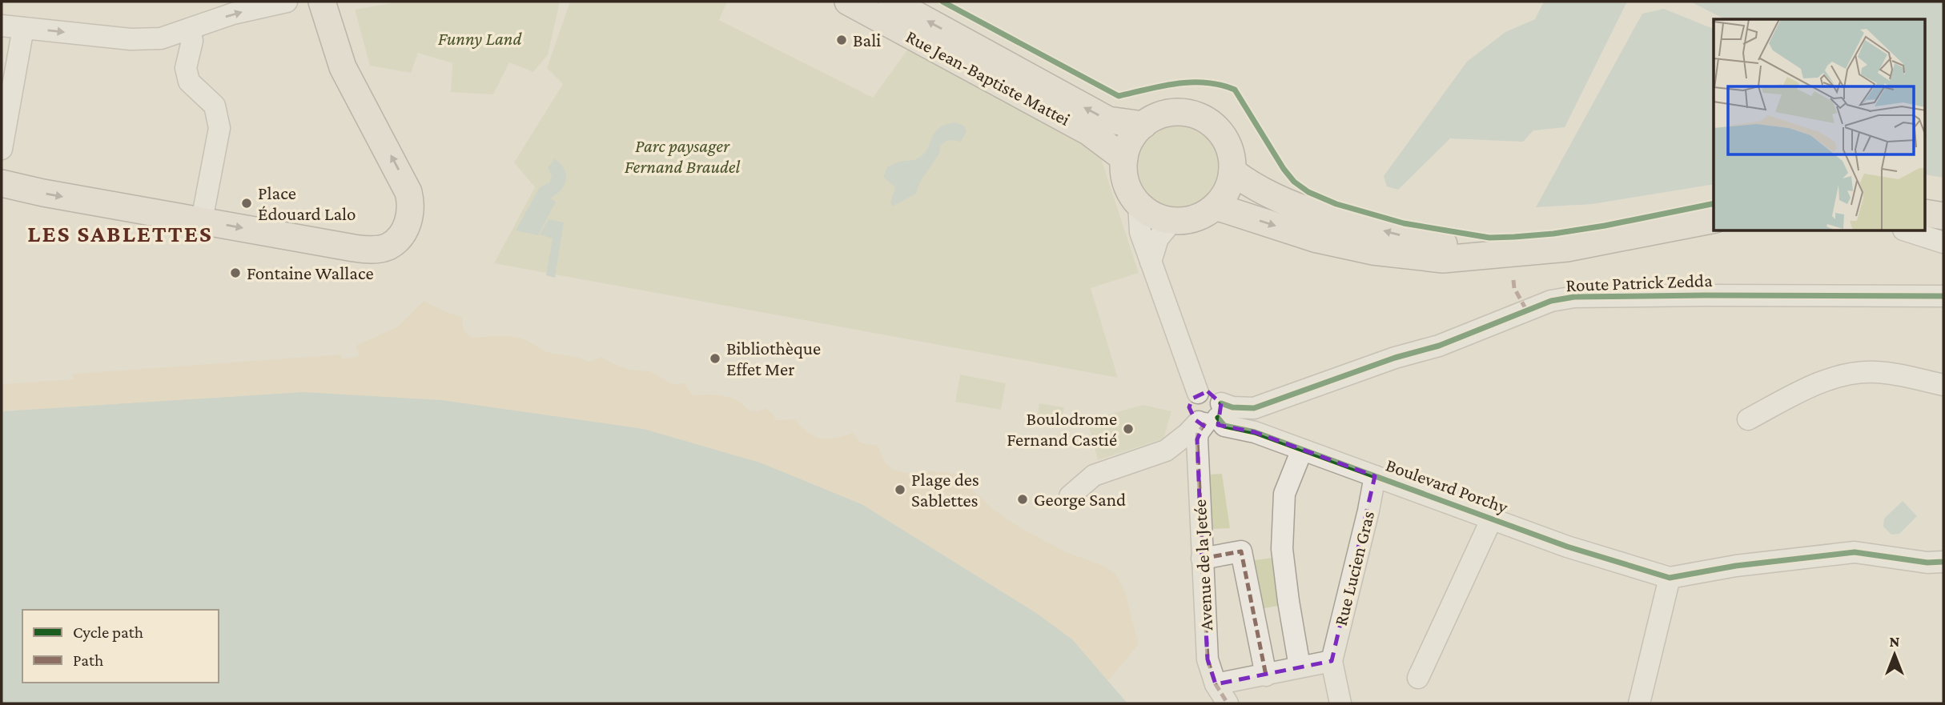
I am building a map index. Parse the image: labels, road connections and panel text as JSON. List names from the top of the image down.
{
  "streets": {
    "main road": ["Rue Jean-Baptiste Mattei"],
    "street": [
      "Route Patrick Zedda",
      "Boulevard Porchy",
      "Avenue de la Jetée",
      "Rue Lucien Gras"
    ]
  },
  "crossings": [
    ["Route Patrick Zedda", "Boulevard Porchy"],
    ["Route Patrick Zedda", "Avenue de la Jetée"],
    ["Boulevard Porchy", "Avenue de la Jetée"],
    ["Boulevard Porchy", "Rue Lucien Gras"]
  ],
  "districts": ["LES SABLETTES"],
  "parks": ["Funny Land", "Parc paysager Fernand Braudel"],
  "places": [
    "Bali",
    "Place Édouard Lalo",
    "Fontaine Wallace",
    "Bibliothèque Effet Mer",
    "Boulodrome Fernand Castié",
    "Plage des Sablettes",
    "George Sand"
  ],
  "legend": ["Cycle path", "Path"],
  "north": "top"
}
